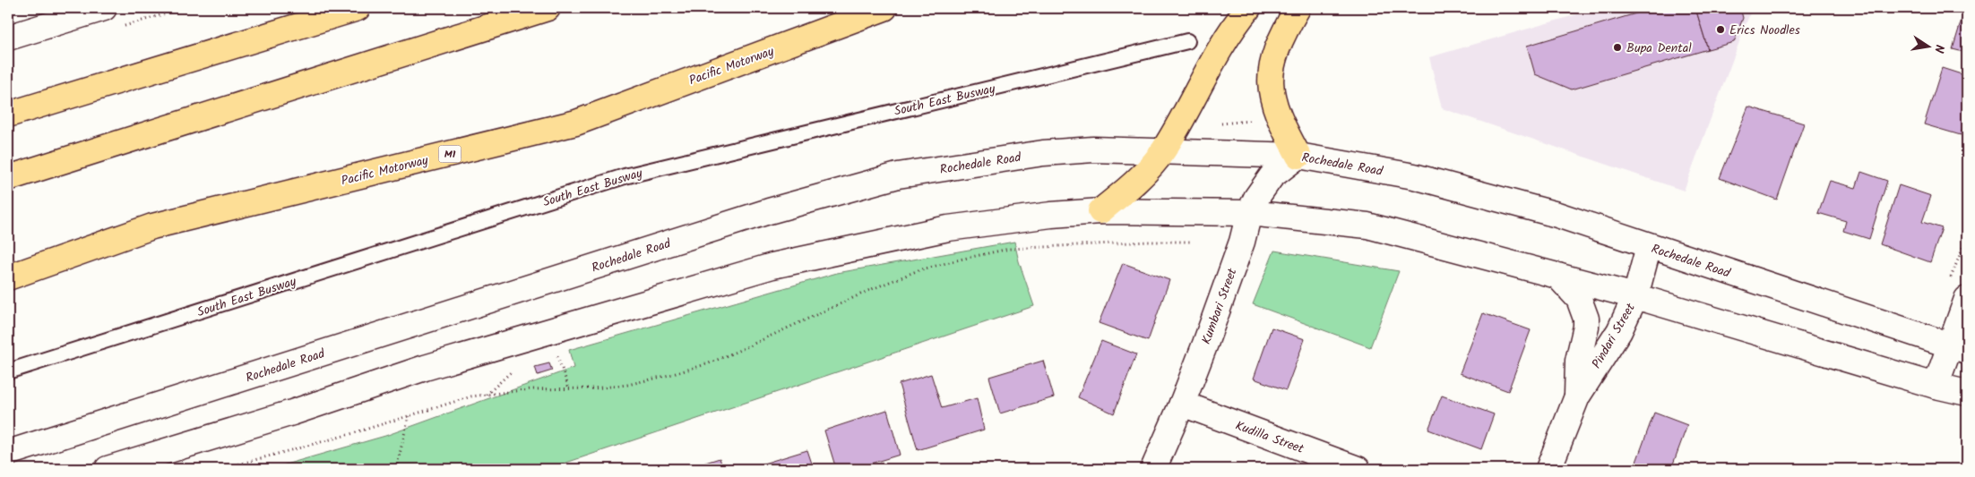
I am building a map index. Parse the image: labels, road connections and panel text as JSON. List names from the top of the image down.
{
  "streets": {
    "highway": ["Pacific Motorway", "M1"],
    "main road": [
      "Rochedale Road",
      "Kumbari Street",
      "Pindari Street",
      "Kudilla Street"
    ],
    "lane": ["South East Busway"]
  },
  "crossings": [
    ["Rochedale Road", "Kumbari Street"],
    ["Rochedale Road", "Pindari Street"],
    ["Kumbari Street", "Kudilla Street"]
  ],
  "places": ["Erics Noodles", "Bupa Dental"],
  "north": "right"
}
